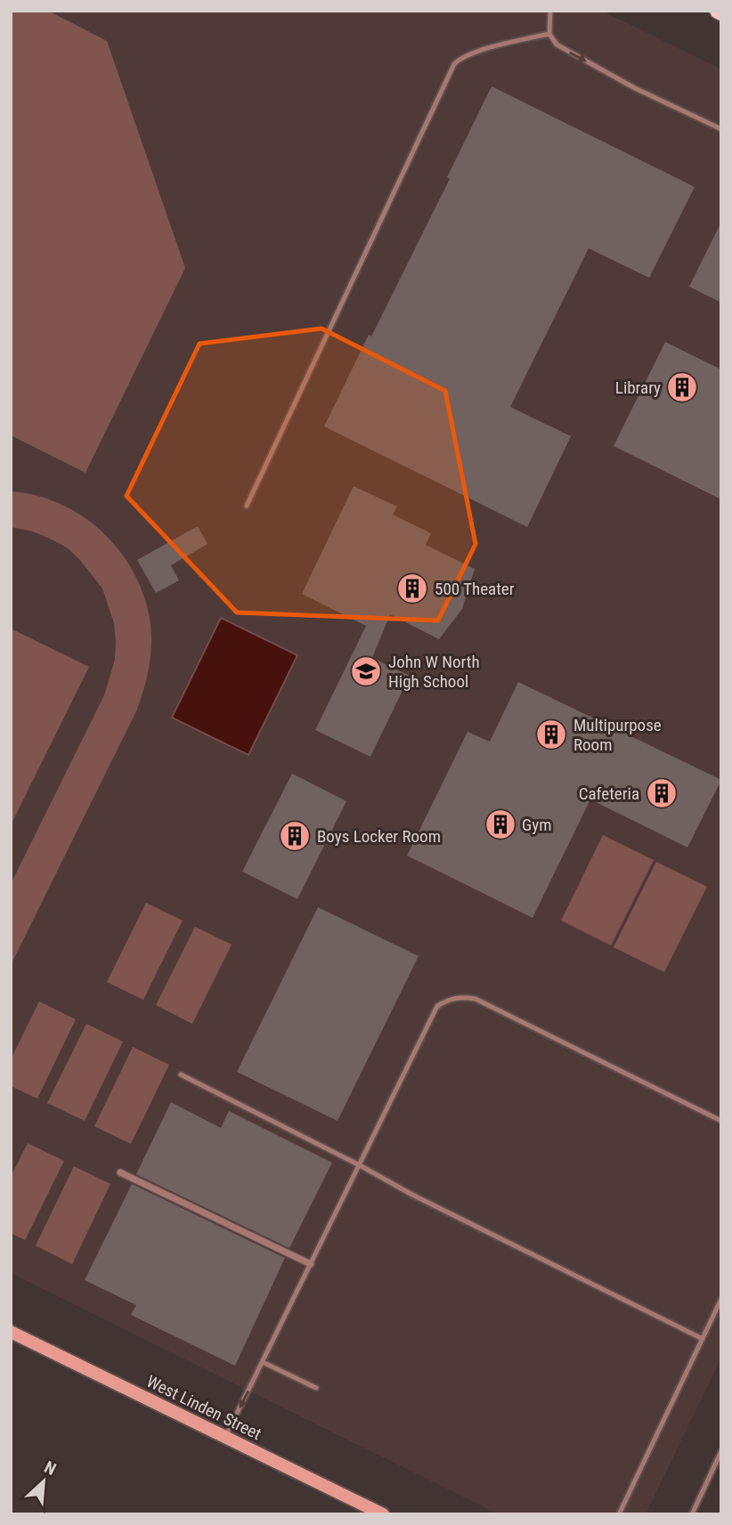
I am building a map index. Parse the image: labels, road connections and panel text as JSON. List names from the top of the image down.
{
  "streets": {
    "main road": ["West Linden Street"]
  },
  "places": {
    "building": [
      "Library",
      "500 Theater",
      "Multipurpose Room",
      "Cafeteria",
      "Gym",
      "Boys Locker Room"
    ],
    "school or university": ["John W North High School"]
  },
  "north": "top right"
}
